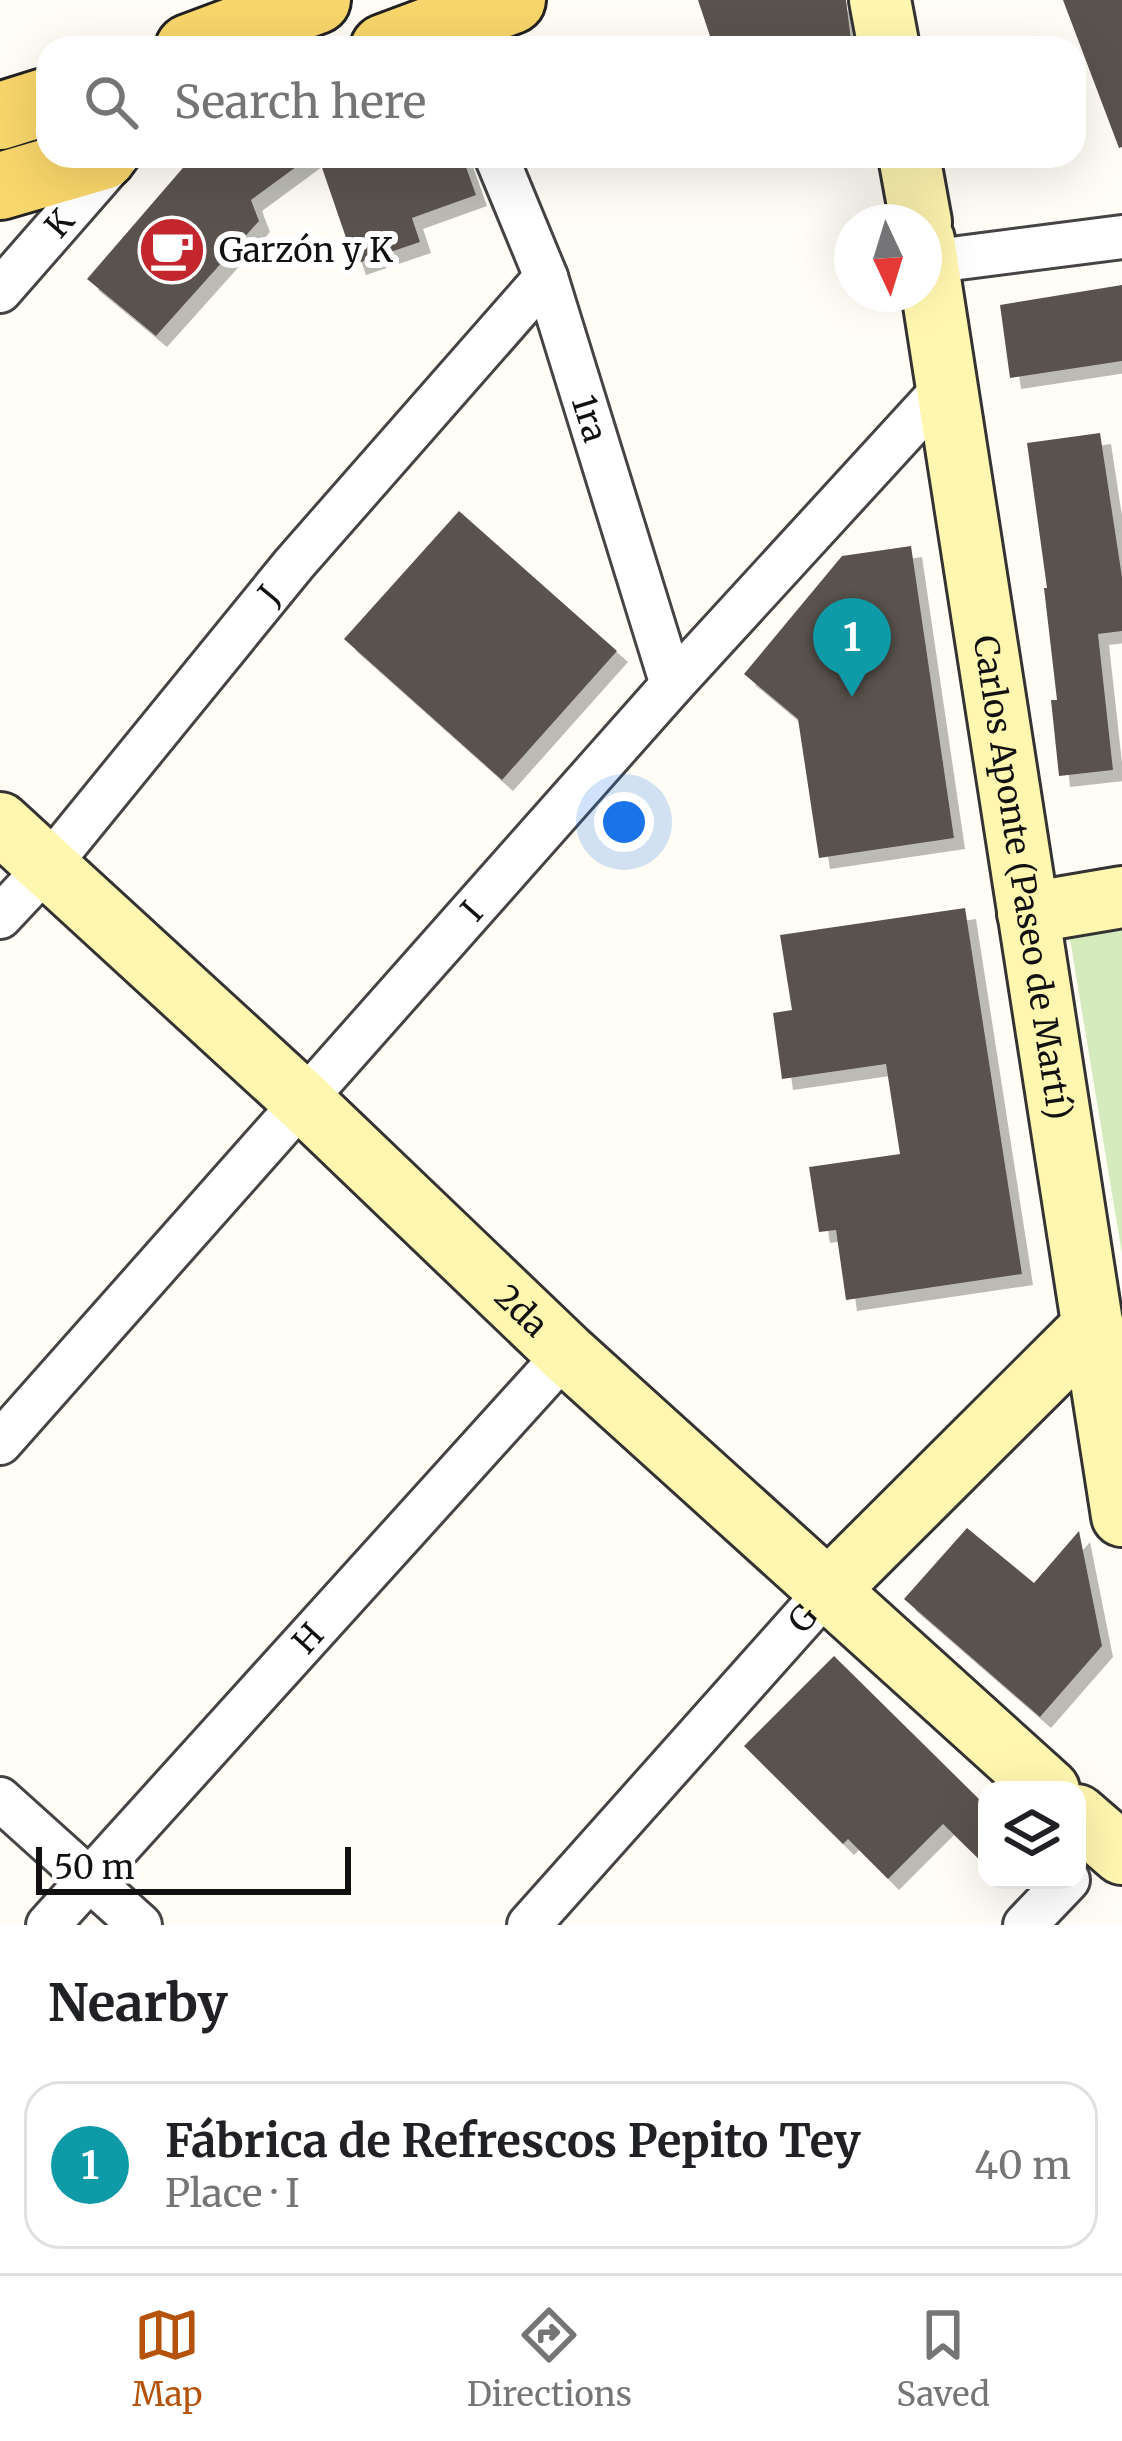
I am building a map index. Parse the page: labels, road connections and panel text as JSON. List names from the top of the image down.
{
  "streets": {
    "street": [
      "K",
      "1ra",
      "J",
      "Carlos Aponte (Paseo de Martí)",
      "I",
      "2da",
      "G",
      "H"
    ]
  },
  "crossings": [
    ["1ra", "J"],
    ["1ra", "I"],
    ["J", "2da"],
    ["Carlos Aponte (Paseo de Martí)", "I"],
    ["Carlos Aponte (Paseo de Martí)", "G"],
    ["I", "2da"],
    ["2da", "G"],
    ["2da", "H"]
  ],
  "places": {
    "cafe": ["Garzón y K"]
  },
  "scale_bar": "50 m",
  "north": "bottom",
  "page": {
    "search": "Search here",
    "pins": "1",
    "scale": "50 m",
    "heading": "Nearby",
    "list": [
      {
        "mark": "1",
        "name": "Fábrica de Refrescos Pepito Tey",
        "note": "Place · I",
        "value": "40 m"
      }
    ],
    "nav": ["Map", "Directions", "Saved"]
  }
}
